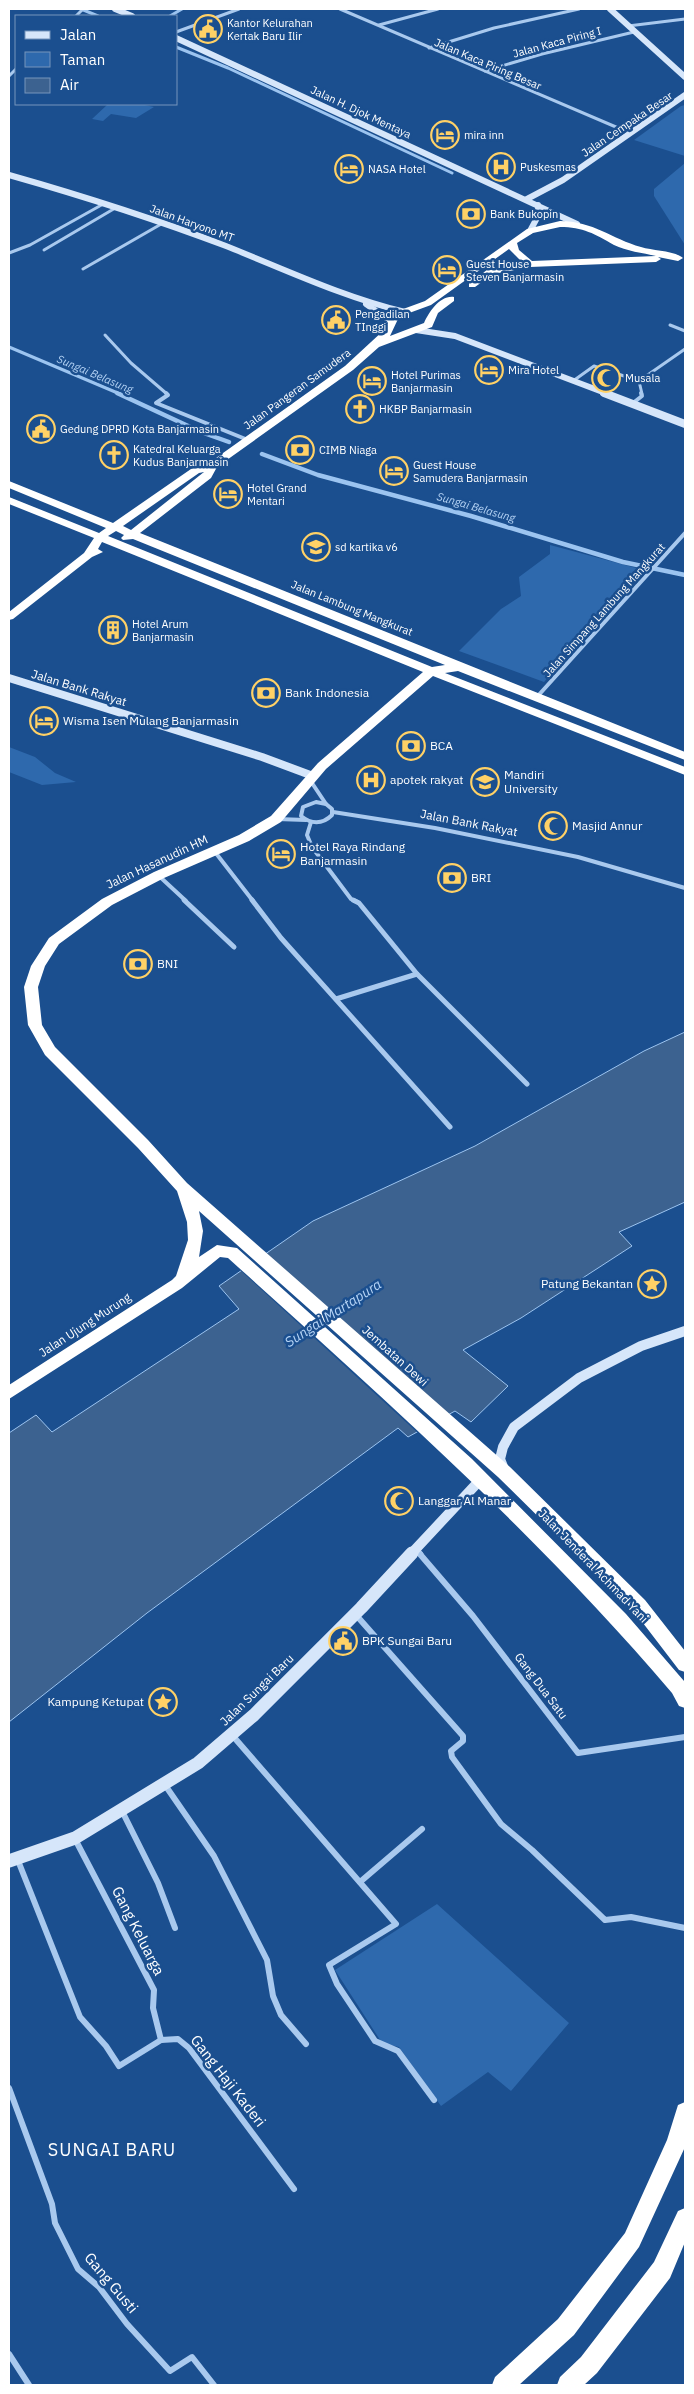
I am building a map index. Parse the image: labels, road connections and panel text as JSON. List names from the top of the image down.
{
  "streets": {
    "highway": [
      "Jalan Pangeran Samudera",
      "Jalan Lambung Mangkurat",
      "Jalan Hasanudin HM",
      "Jalan Ujung Murung",
      "Jembatan Dewi",
      "Jalan Jenderal Achmad Yani"
    ],
    "street": [
      "Jalan Kaca Piring I",
      "Jalan Kaca Piring Besar",
      "Jalan H. Djok Mentaya",
      "Jalan Cempaka Besar",
      "Jalan Haryono MT",
      "Jalan Simpang Lambung Mangkurat",
      "Jalan Bank Rakyat",
      "Gang Dua Satu",
      "Jalan Sungai Baru",
      "Gang Keluarga",
      "Gang Haji Kaderi",
      "Gang Gusti"
    ]
  },
  "crossings": [
    ["Jalan Kaca Piring I", "Jalan Kaca Piring Besar"],
    ["Jalan Kaca Piring Besar", "Jalan Cempaka Besar"],
    ["Jalan H. Djok Mentaya", "Jalan Cempaka Besar"],
    ["Jalan H. Djok Mentaya", "Jalan Pangeran Samudera"],
    ["Jalan Haryono MT", "Jalan Pangeran Samudera"],
    ["Jalan Pangeran Samudera", "Jalan Lambung Mangkurat"],
    ["Jalan Lambung Mangkurat", "Jalan Simpang Lambung Mangkurat"],
    ["Jalan Bank Rakyat", "Jalan Hasanudin HM"],
    ["Jalan Hasanudin HM", "Jalan Ujung Murung"],
    ["Jalan Hasanudin HM", "Jembatan Dewi"],
    ["Jalan Hasanudin HM", "Jalan Jenderal Achmad Yani"],
    ["Jalan Ujung Murung", "Jembatan Dewi"],
    ["Jalan Ujung Murung", "Jalan Jenderal Achmad Yani"],
    ["Jembatan Dewi", "Jalan Jenderal Achmad Yani"],
    ["Jalan Jenderal Achmad Yani", "Jalan Sungai Baru"],
    ["Gang Dua Satu", "Jalan Sungai Baru"],
    ["Jalan Sungai Baru", "Gang Keluarga"],
    ["Gang Keluarga", "Gang Haji Kaderi"]
  ],
  "districts": ["SUNGAI BARU"],
  "water": ["Sungai Belasung", "Sungai Martapura"],
  "places": {
    "public building": [
      "Kantor Kelurahan Kertak Baru Ilir",
      "Pengadilan TInggi",
      "Gedung DPRD Kota Banjarmasin",
      "BPK Sungai Baru"
    ],
    "hotel": [
      "mira inn",
      "NASA Hotel",
      "Guest House Steven Banjarmasin",
      "Mira Hotel",
      "Hotel Purimas Banjarmasin",
      "Guest House Samudera Banjarmasin",
      "Hotel Grand Mentari",
      "Wisma Isen Mulang Banjarmasin",
      "Hotel Raya Rindang Banjarmasin"
    ],
    "hospital": ["Puskesmas", "apotek rakyat"],
    "bank": [
      "Bank Bukopin",
      "CIMB Niaga",
      "Bank Indonesia",
      "BCA",
      "BRI",
      "BNI"
    ],
    "mosque": ["Musala", "Masjid Annur", "Langgar Al Manar"],
    "church": ["HKBP Banjarmasin", "Katedral Keluarga Kudus Banjarmasin"],
    "school or university": ["sd kartika v6", "Mandiri University"],
    "building": ["Hotel Arum Banjarmasin"],
    "place": ["Patung Bekantan", "Kampung Ketupat"]
  },
  "legend": ["Jalan", "Taman", "Air"]
}
